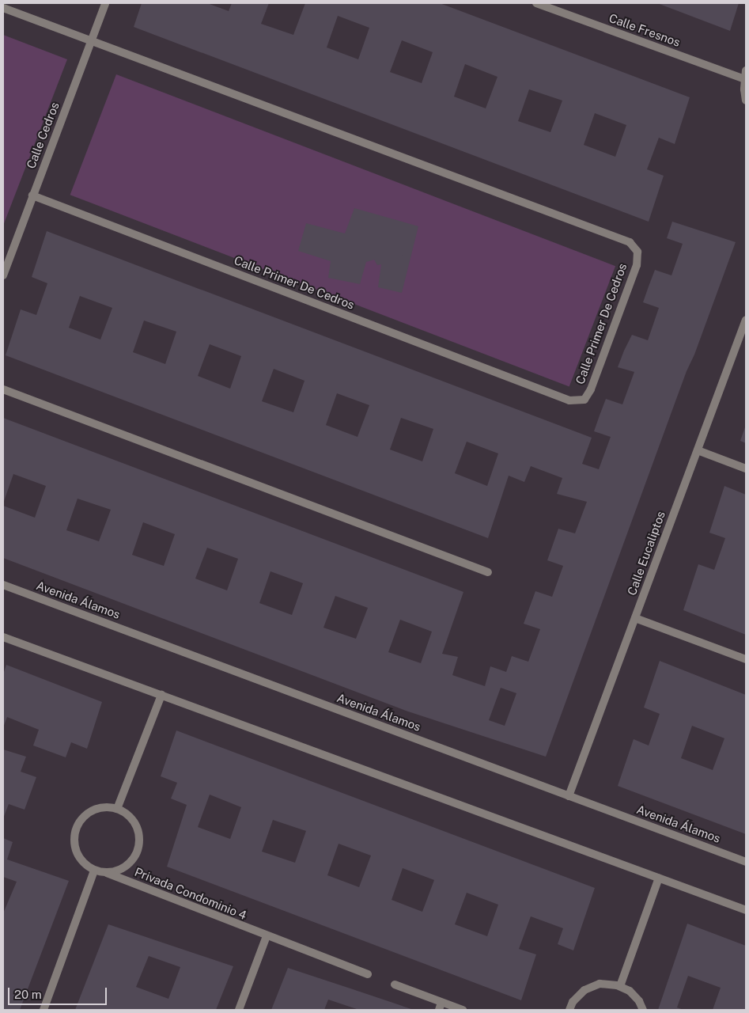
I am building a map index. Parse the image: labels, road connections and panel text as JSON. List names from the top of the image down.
{
  "streets": {
    "street": [
      "Calle Fresnos",
      "Calle Cedros",
      "Calle Primer De Cedros",
      "Calle Eucaliptos",
      "Avenida Álamos",
      "Privada Condominio 4"
    ]
  },
  "crossings": [
    ["Calle Cedros", "Calle Primer De Cedros"],
    ["Calle Eucaliptos", "Avenida Álamos"]
  ],
  "scale_bar": "20 m"
}
